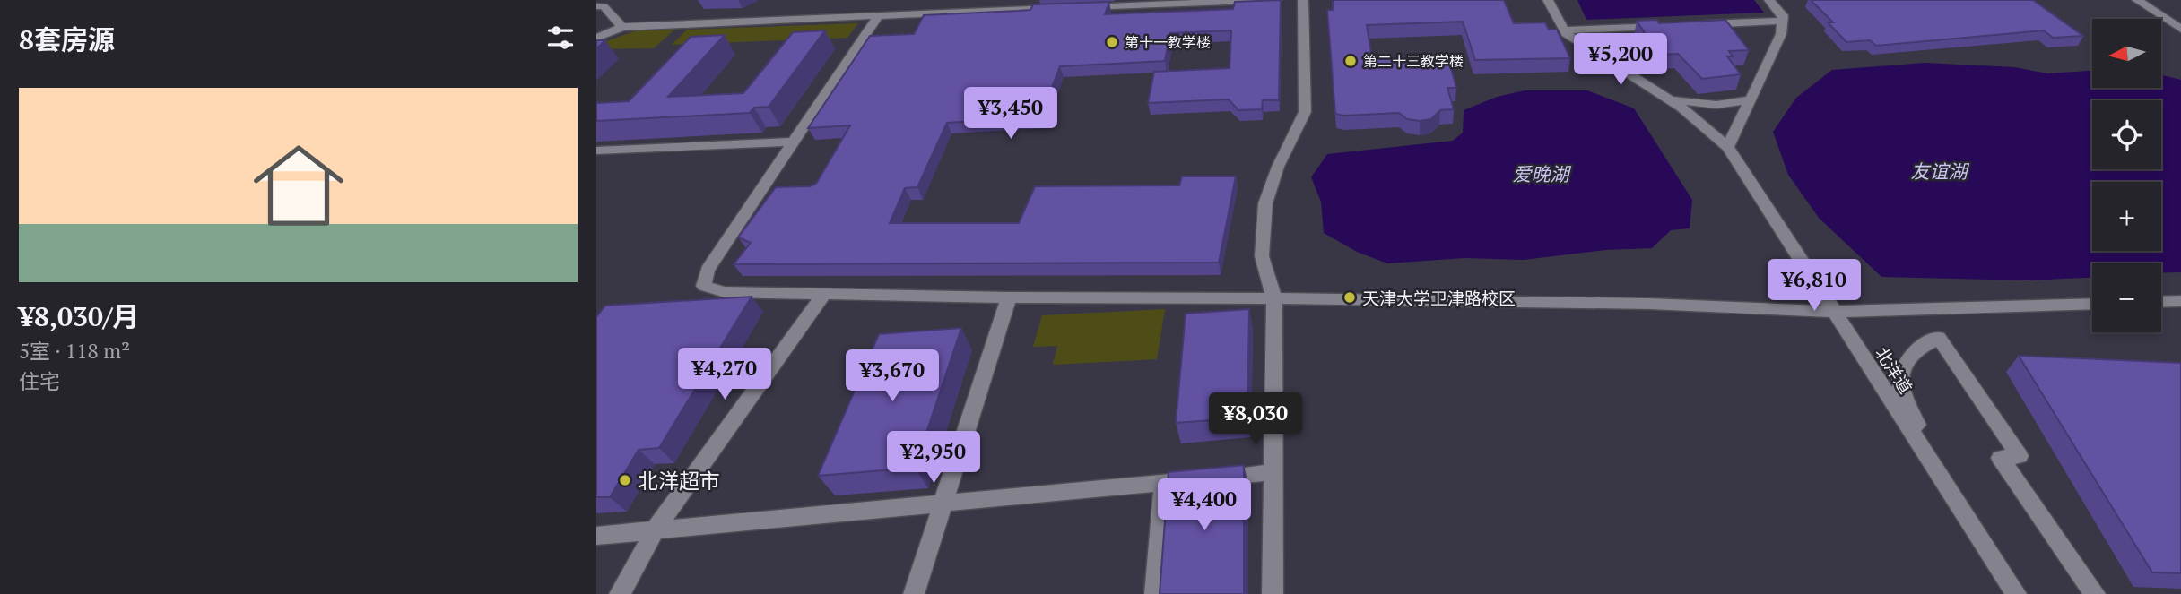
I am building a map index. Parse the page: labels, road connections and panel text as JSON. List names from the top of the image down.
{
  "streets": {
    "street": ["北洋道"]
  },
  "water": ["友谊湖", "爱晚湖"],
  "places": [
    "第十一教学楼",
    "第二十三教学楼",
    "天津大学卫津路校区",
    "北洋超市"
  ],
  "north": "left",
  "page": {
    "heading": "8套房源",
    "map_buttons": ["+", "−"],
    "price": [
      "¥5,200",
      "¥3,450",
      "¥6,810",
      "¥4,270",
      "¥3,670",
      "¥8,030",
      "¥2,950",
      "¥4,400"
    ],
    "list": [
      {
        "name": "¥8,030/月",
        "note": "5室 · 118 m² · 住宅"
      }
    ]
  }
}
